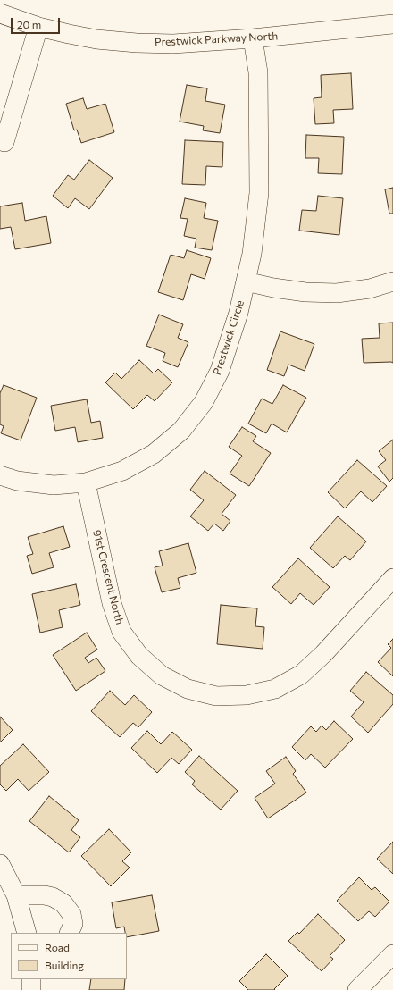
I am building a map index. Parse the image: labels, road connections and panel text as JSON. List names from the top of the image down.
{
  "streets": {
    "street": ["Prestwick Parkway North", "Prestwick Circle", "91st Crescent North"]
  },
  "crossings": [
    ["Prestwick Parkway North", "Prestwick Circle"],
    ["Prestwick Circle", "91st Crescent North"]
  ],
  "legend": ["Road", "Building"],
  "scale_bar": "20 m"
}
